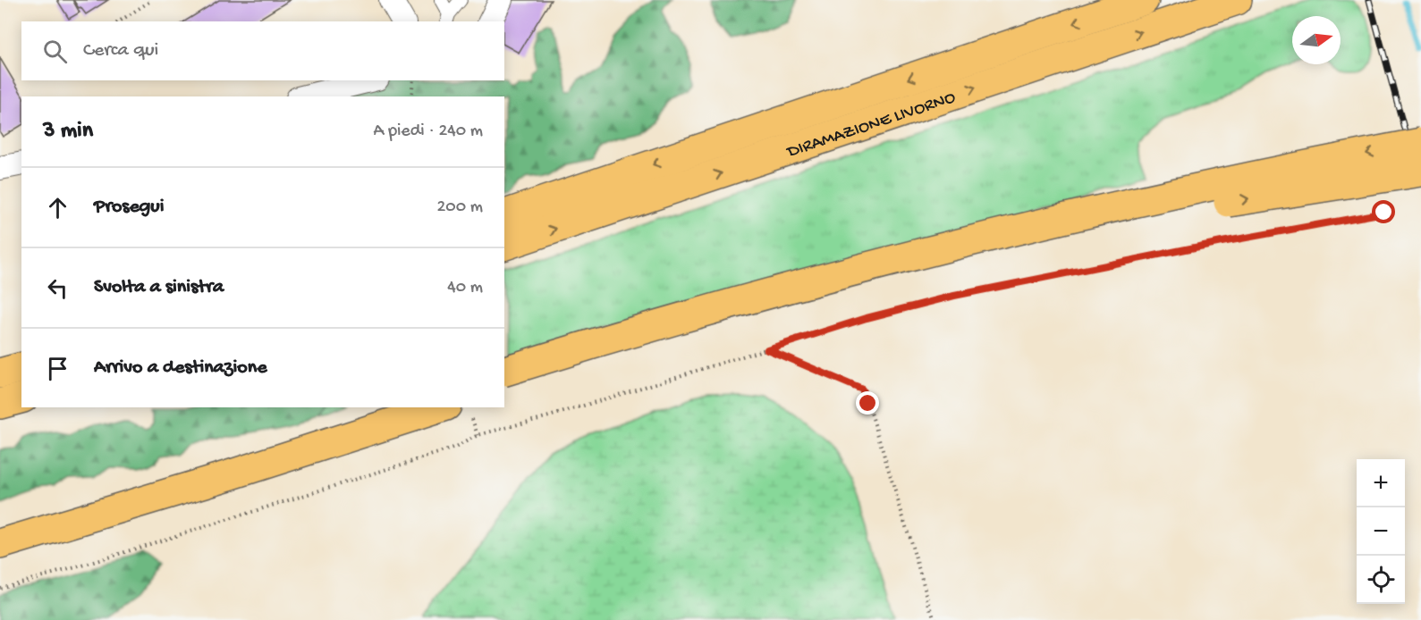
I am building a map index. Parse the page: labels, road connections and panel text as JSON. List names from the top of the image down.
{
  "streets": {
    "highway": ["DIRAMAZIONE LIVORNO"]
  },
  "north": "right",
  "page": {
    "search": "Cerca qui",
    "heading": ["3 min", "A piedi · 240 m"],
    "list": [
      ["Prosegui", "200 m"],
      ["Svolta a sinistra", "40 m"],
      "Arrivo a destinazione"
    ],
    "map_buttons": ["+", "−"]
  }
}
